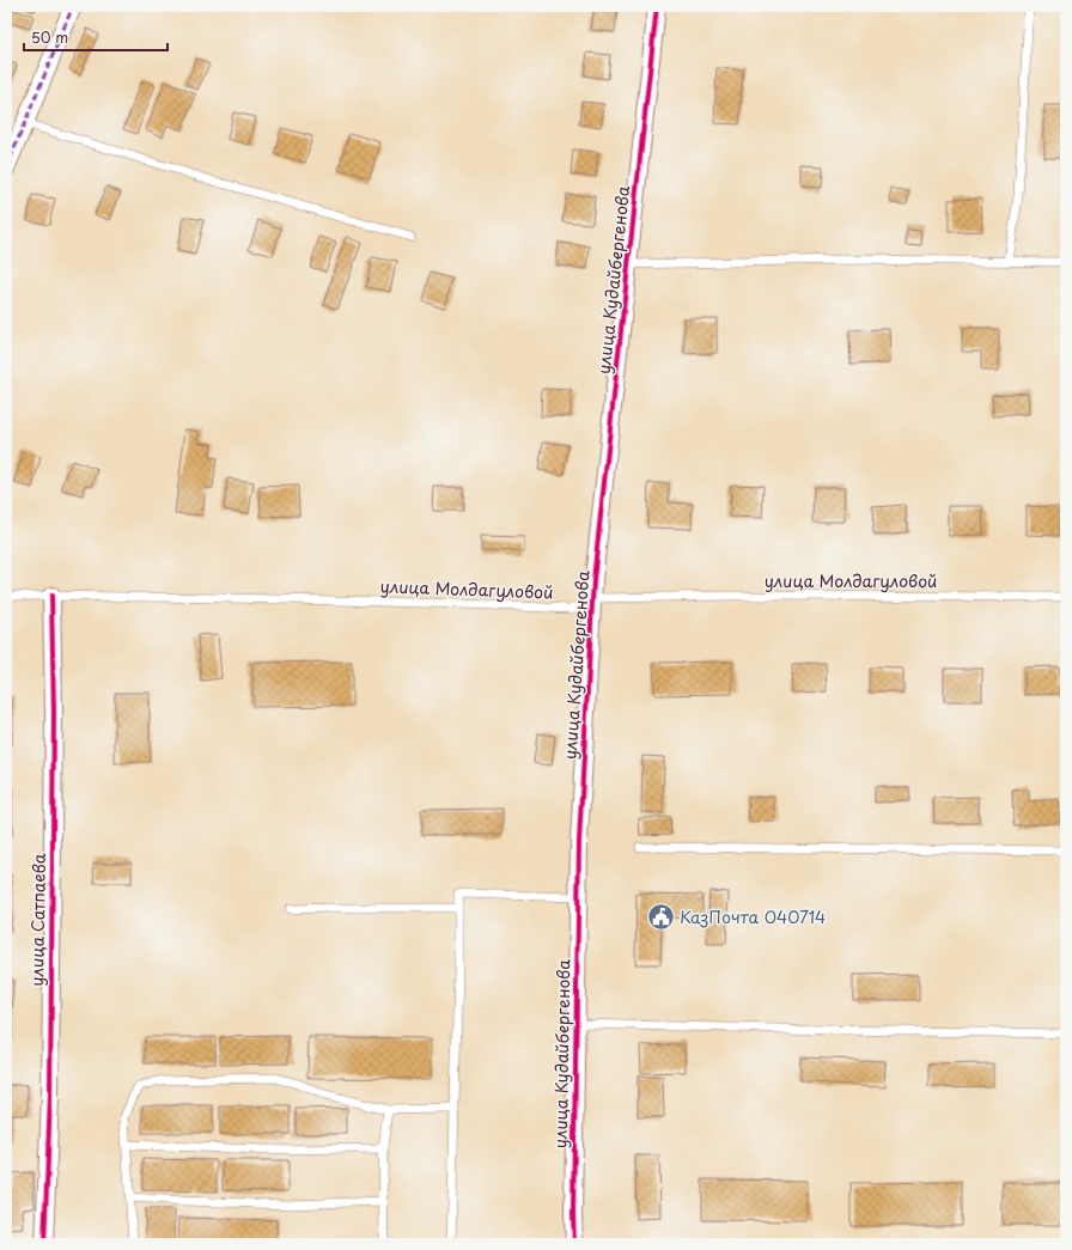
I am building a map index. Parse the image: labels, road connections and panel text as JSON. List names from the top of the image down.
{
  "streets": {
    "street": ["улица Кудайбергенова", "улица Сатпаева"],
    "lane": ["улица Молдагуловой"]
  },
  "crossings": [
    ["улица Кудайбергенова", "улица Молдагуловой"],
    ["улица Молдагуловой", "улица Сатпаева"]
  ],
  "places": {
    "public building": ["КазПочта 040714"]
  },
  "scale_bar": "50 m"
}
